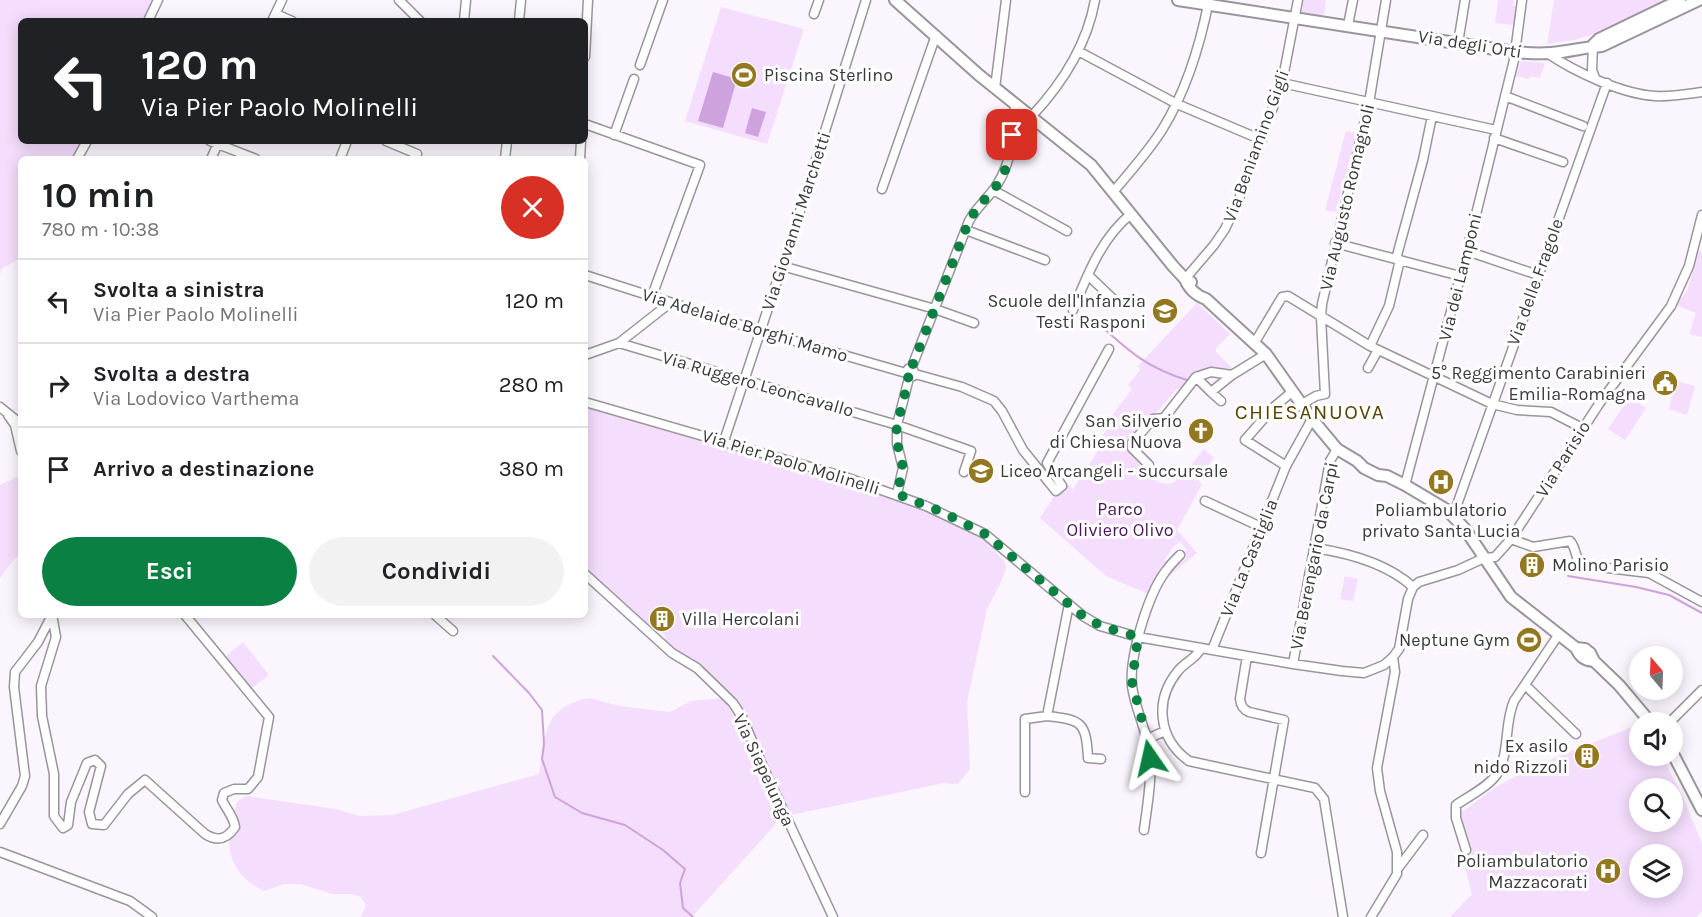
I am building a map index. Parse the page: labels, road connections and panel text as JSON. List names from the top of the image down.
{
  "streets": {
    "main road": ["Via degli Orti"],
    "street": [
      "Via Beniamino Gigli",
      "Via Augusto Romagnoli",
      "Via Giovanni Marchetti",
      "Via dei Lamponi",
      "Via delle Fragole",
      "Via Adelaide Borghi Mamo",
      "Via Ruggero Leoncavallo",
      "Via Parisio",
      "Via Pier Paolo Molinelli",
      "Via Berengario da Carpi",
      "Via La Castiglia",
      "Via Siepelunga"
    ]
  },
  "crossings": [
    ["Via degli Orti", "Via Beniamino Gigli"],
    ["Via degli Orti", "Via Augusto Romagnoli"],
    ["Via degli Orti", "Via dei Lamponi"],
    ["Via Giovanni Marchetti", "Via Adelaide Borghi Mamo"],
    ["Via Giovanni Marchetti", "Via Ruggero Leoncavallo"],
    ["Via Giovanni Marchetti", "Via Pier Paolo Molinelli"],
    ["Via Pier Paolo Molinelli", "Via Berengario da Carpi"],
    ["Via Pier Paolo Molinelli", "Via La Castiglia"]
  ],
  "districts": ["CHIESANUOVA"],
  "parks": ["Parco Oliviero Olivo"],
  "places": {
    "sports": ["Piscina Sterlino", "Neptune Gym"],
    "school or university": ["Scuole dell'Infanzia Testi Rasponi", "Liceo Arcangeli - succursale"],
    "public building": ["5° Reggimento Carabinieri Emilia-Romagna"],
    "church": ["San Silverio di Chiesa Nuova"],
    "hospital": ["Poliambulatorio privato Santa Lucia", "Poliambulatorio Mazzacorati"],
    "building": ["Molino Parisio", "Villa Hercolani", "Ex asilo nido Rizzoli"]
  },
  "north": "top",
  "page": {
    "turn": ["120 m", "Via Pier Paolo Molinelli"],
    "heading": ["10 min", "780 m · 10:38"],
    "list": [
      {
        "name": "Svolta a sinistra",
        "note": "Via Pier Paolo Molinelli",
        "value": "120 m"
      },
      {
        "name": "Svolta a destra",
        "note": "Via Lodovico Varthema",
        "value": "280 m"
      },
      {
        "name": "Arrivo a destinazione",
        "value": "380 m"
      }
    ],
    "buttons": ["Esci", "Condividi"]
  }
}
